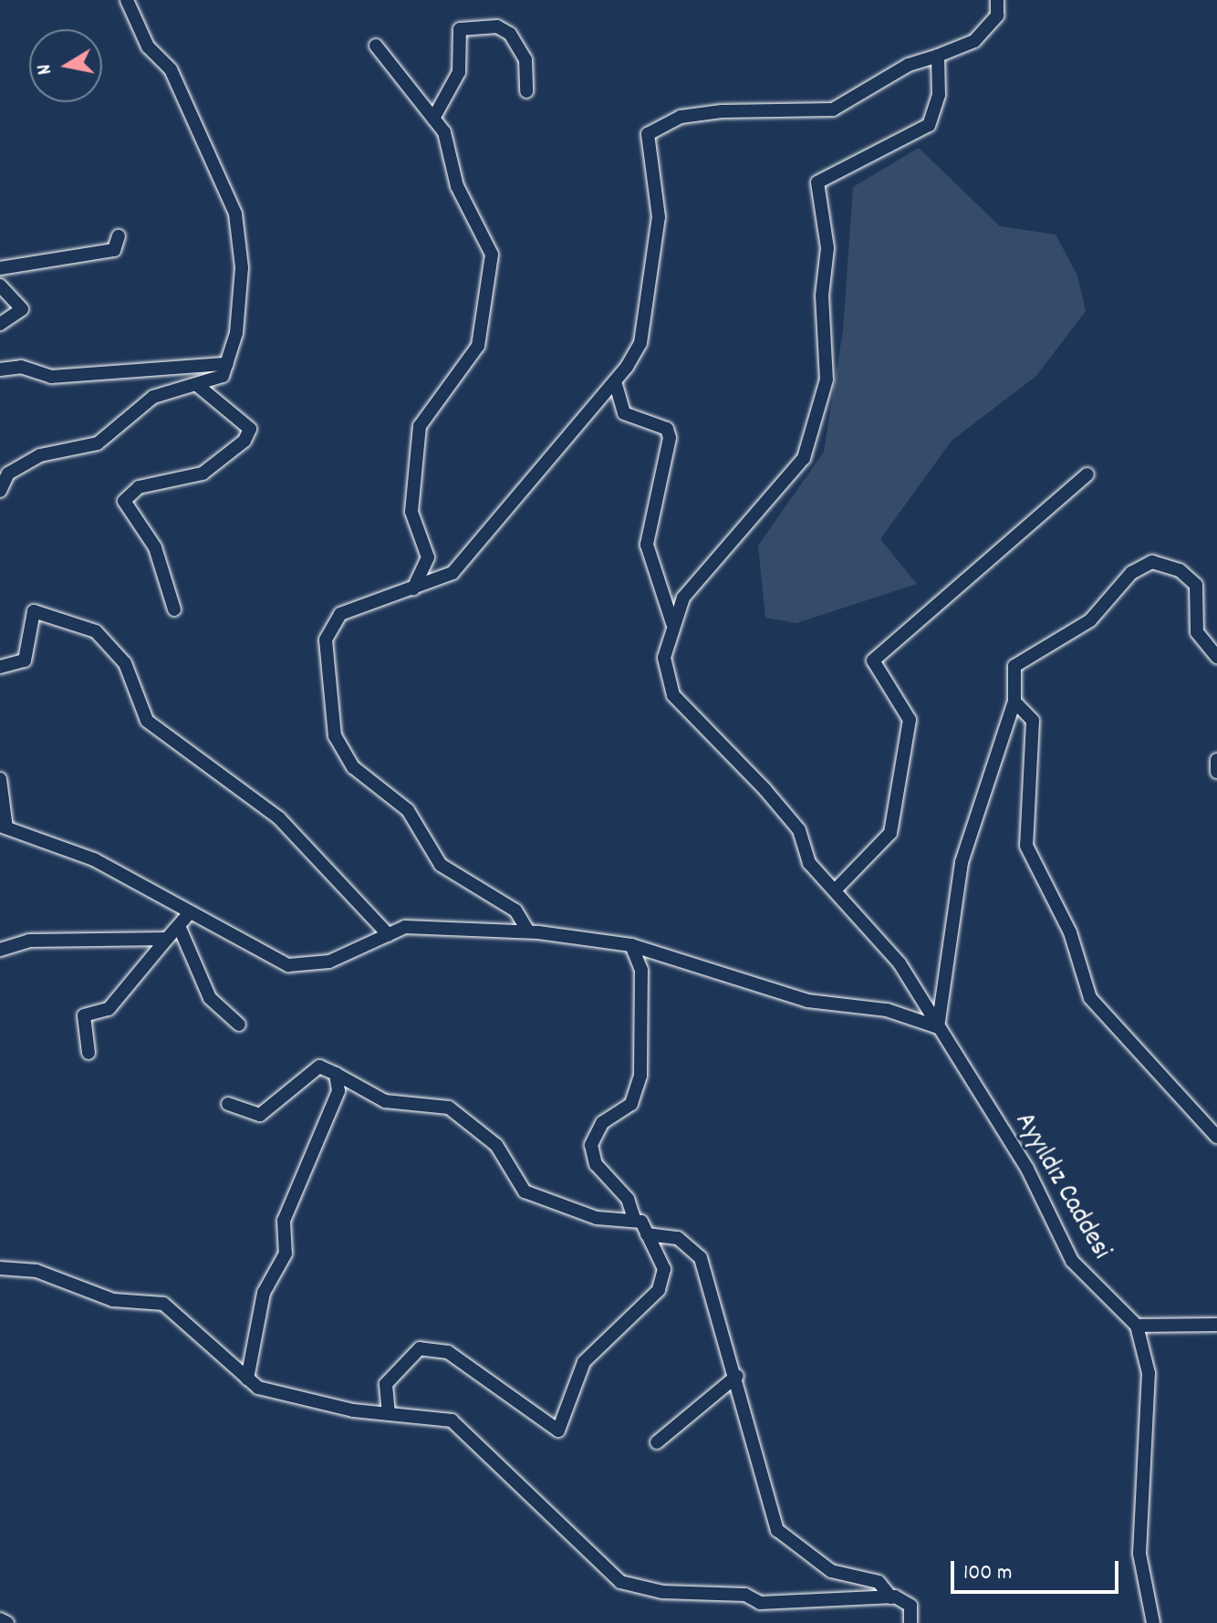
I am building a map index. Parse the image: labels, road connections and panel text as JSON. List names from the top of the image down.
{
  "streets": {
    "street": ["Ayyıldız Caddesi"]
  },
  "scale_bar": "100 m",
  "north": "left"
}
